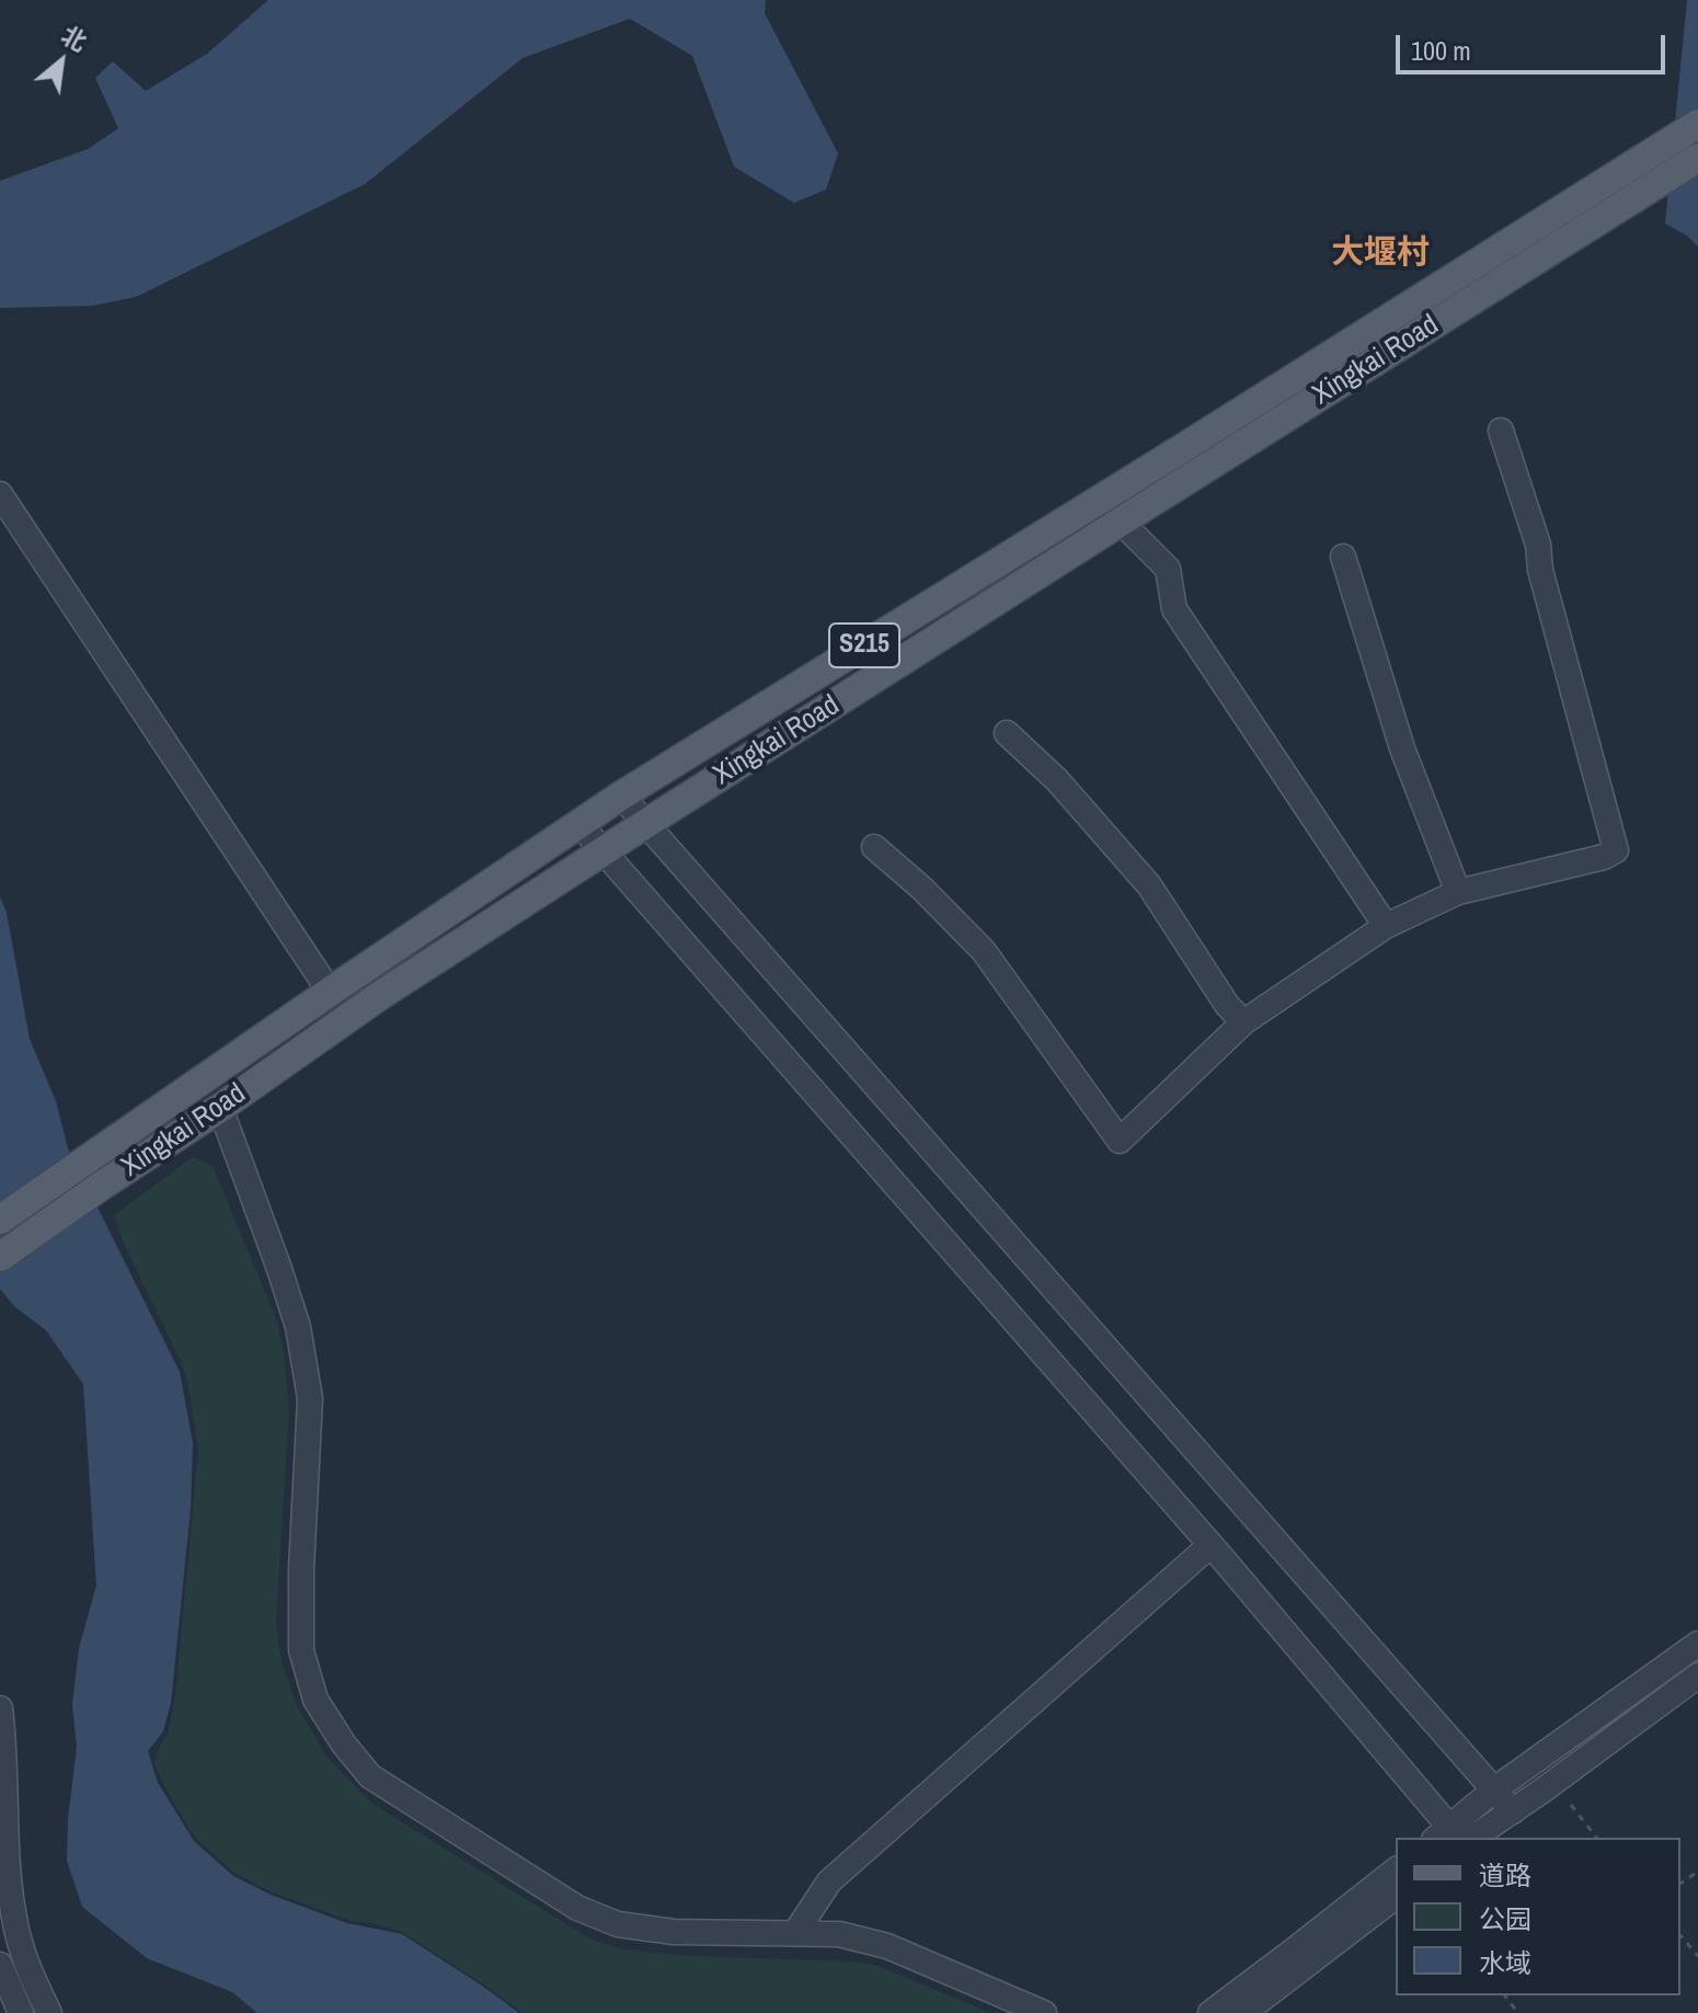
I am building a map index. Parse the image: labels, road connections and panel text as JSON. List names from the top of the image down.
{
  "streets": {
    "main road": ["Xingkai Road", "S215"]
  },
  "districts": ["大堰村"],
  "legend": ["道路", "公园", "水域"],
  "scale_bar": "100 m",
  "north": "top right"
}
